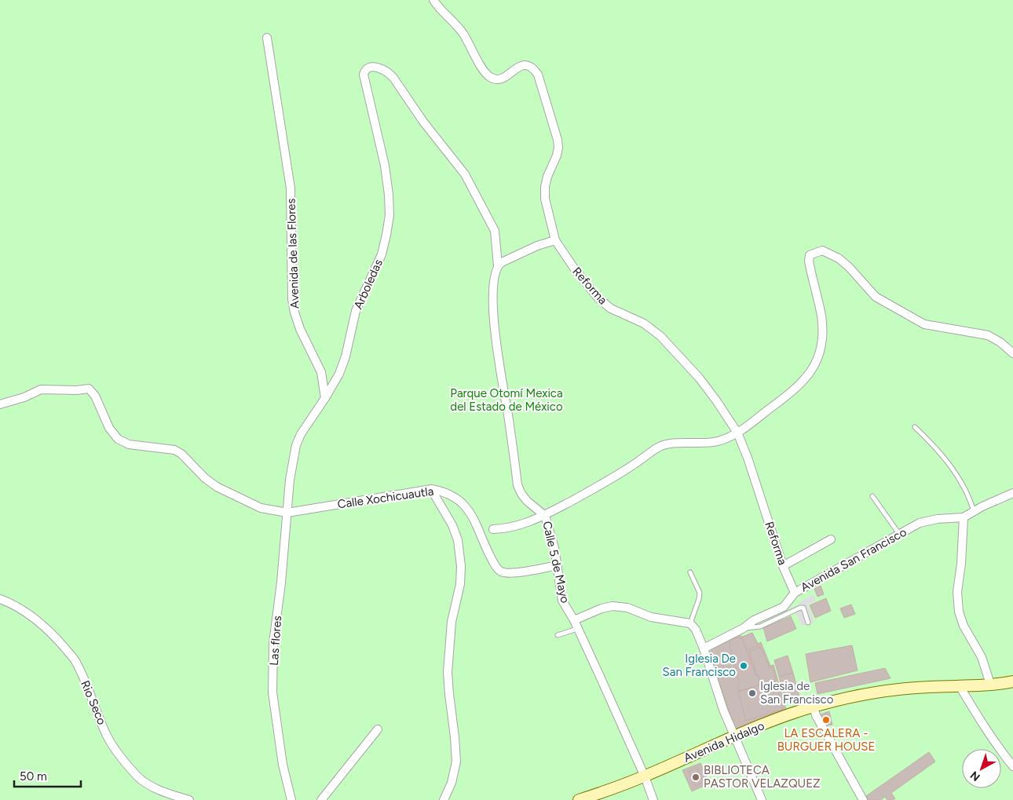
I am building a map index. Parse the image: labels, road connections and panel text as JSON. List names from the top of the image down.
{
  "streets": {
    "main road": ["Avenida Hidalgo"],
    "street": [
      "Avenida de las Flores",
      "Arboledas",
      "Reforma",
      "Calle Xochicuautla",
      "Avenida San Francisco",
      "Calle 5 de Mayo",
      "Las flores",
      "Rio Seco"
    ]
  },
  "crossings": [
    ["Avenida de las Flores", "Arboledas"],
    ["Avenida de las Flores", "Las flores"],
    ["Arboledas", "Calle 5 de Mayo"],
    ["Arboledas", "Las flores"],
    ["Reforma", "Avenida San Francisco"],
    ["Calle Xochicuautla", "Calle 5 de Mayo"],
    ["Calle Xochicuautla", "Las flores"],
    ["Calle 5 de Mayo", "Avenida Hidalgo"]
  ],
  "parks": ["Parque Otomí Mexica del Estado de México"],
  "places": [
    "Iglesia De San Francisco",
    "Iglesia de San Francisco",
    "LA ESCALERA - BURGUER HOUSE",
    "BIBLIOTECA PASTOR VELAZQUEZ"
  ],
  "scale_bar": "50 m",
  "north": "bottom left"
}
